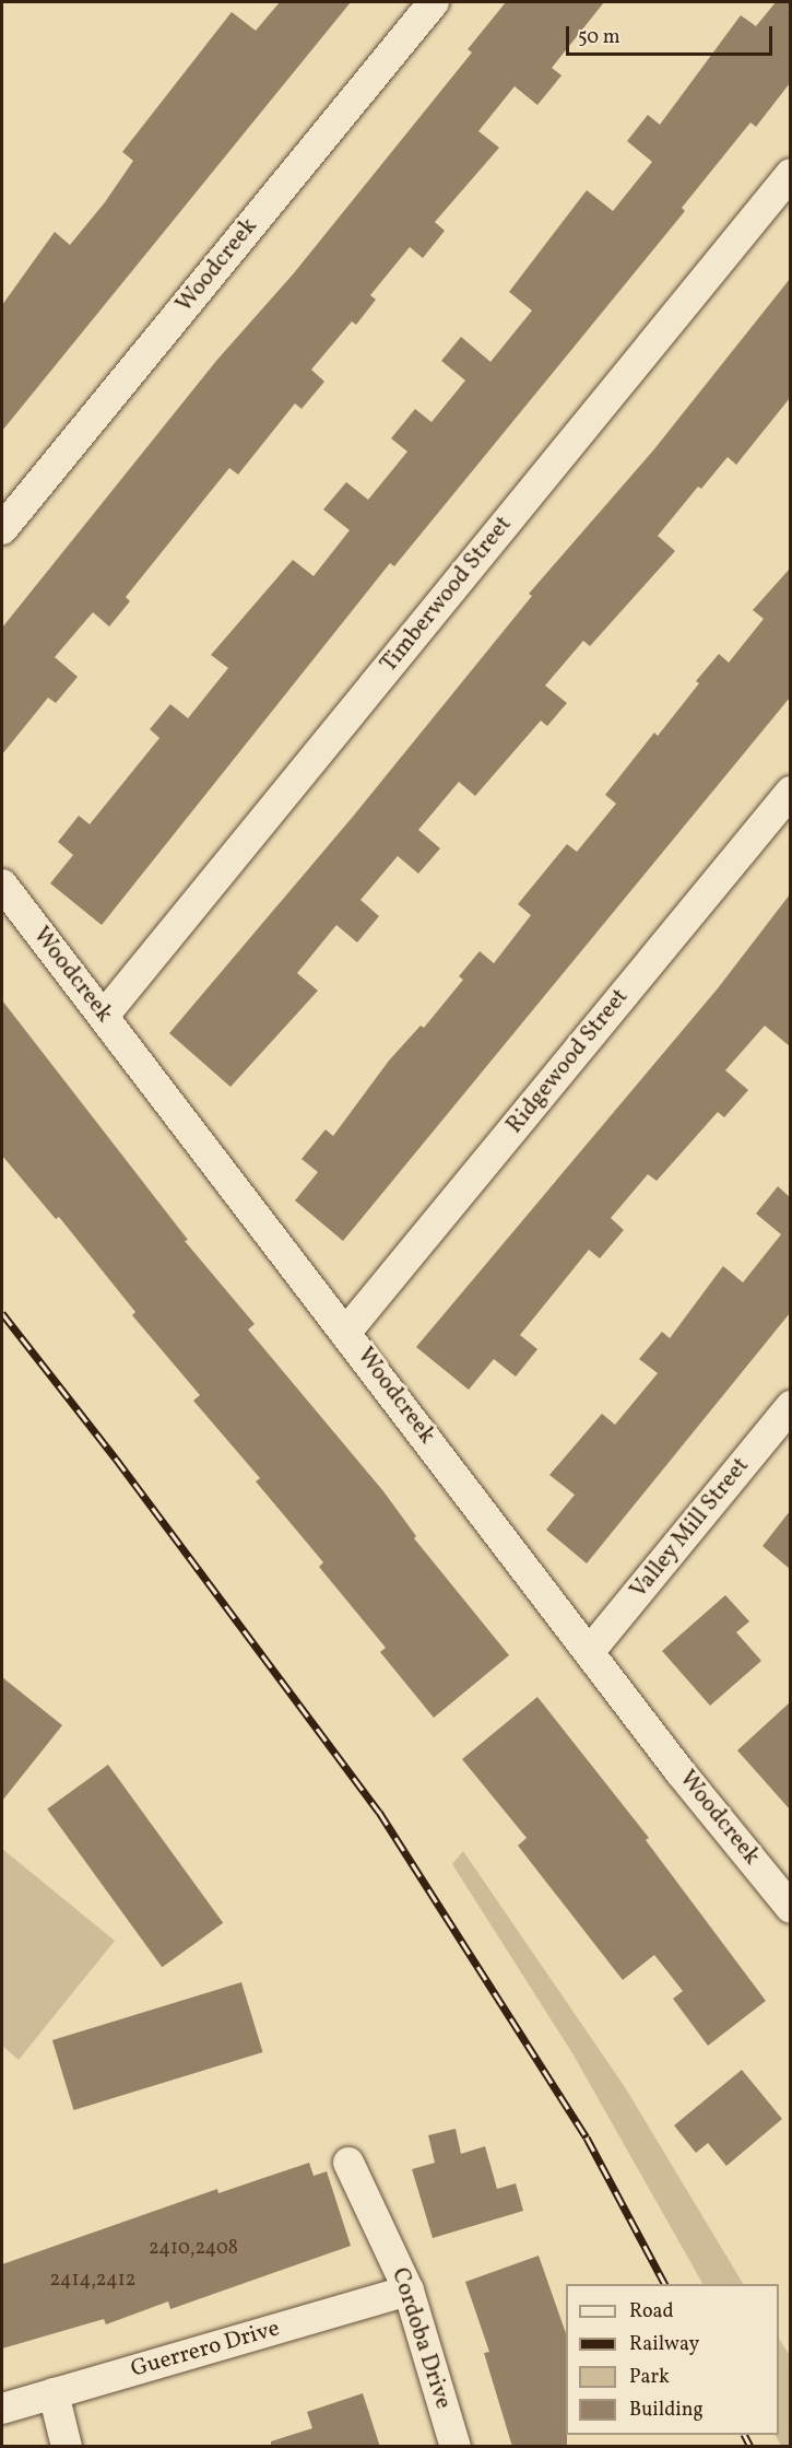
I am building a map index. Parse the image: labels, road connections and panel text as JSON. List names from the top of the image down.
{
  "streets": {
    "street": [
      "Woodcreek",
      "Timberwood Street",
      "Ridgewood Street",
      "Valley Mill Street",
      "Cordoba Drive",
      "Guerrero Drive"
    ]
  },
  "crossings": [
    ["Woodcreek", "Timberwood Street"],
    ["Woodcreek", "Ridgewood Street"],
    ["Woodcreek", "Valley Mill Street"],
    ["Cordoba Drive", "Guerrero Drive"]
  ],
  "house_numbers": ["2410,2408", "2414,2412"],
  "legend": [
    "Road",
    "Railway",
    "Park",
    "Building"
  ],
  "scale_bar": "50 m"
}
